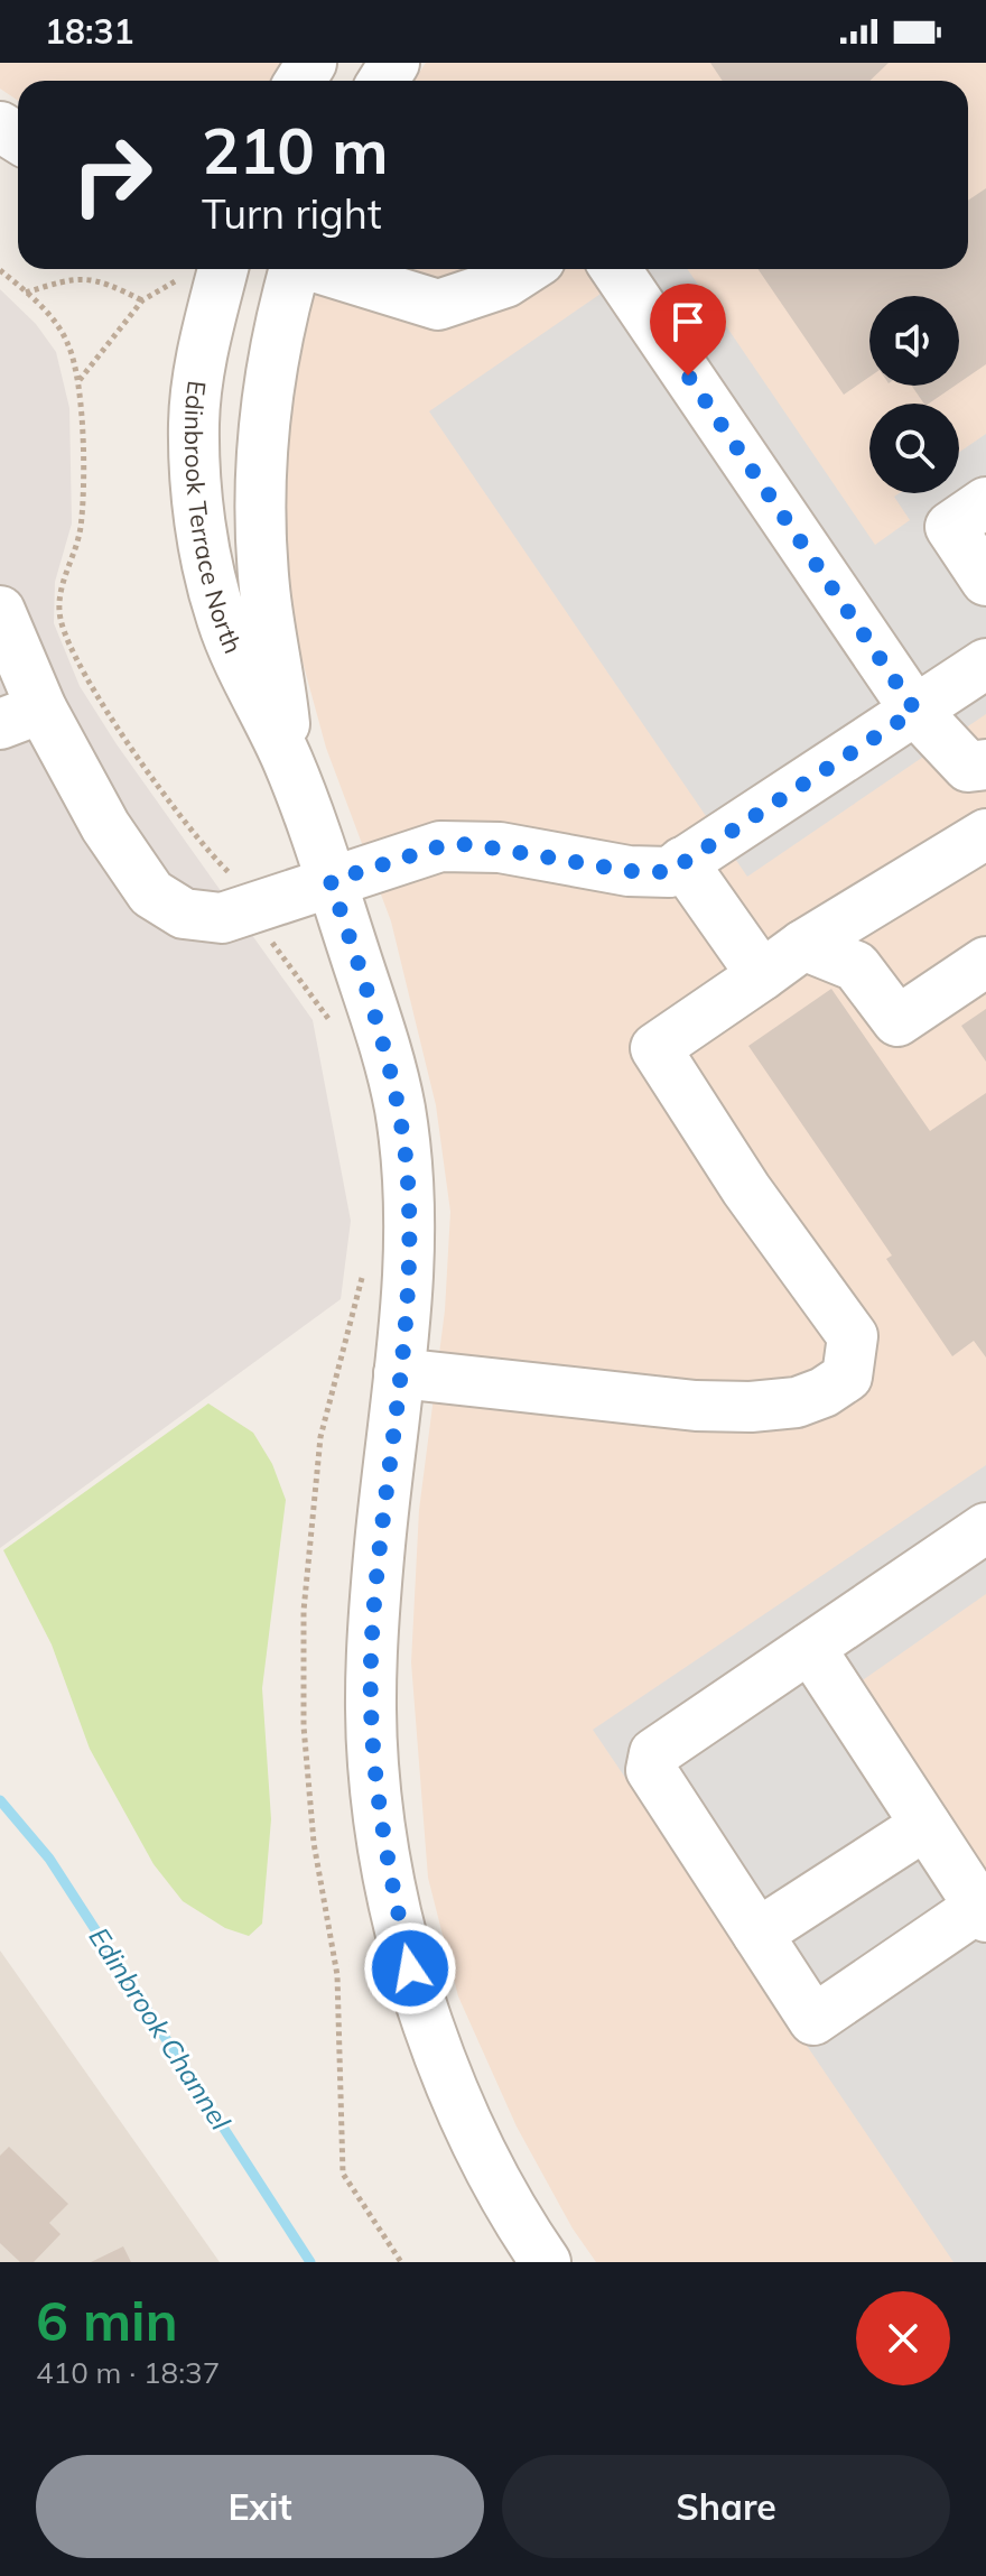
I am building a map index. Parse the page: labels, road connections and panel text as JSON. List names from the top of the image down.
{
  "streets": {
    "street": ["Edinbrook Terrace North"]
  },
  "water": ["Edinbrook Channel"],
  "page": {
    "status": "18:31",
    "turn": ["210 m", "Turn right"],
    "heading": ["6 min", "410 m · 18:37"],
    "buttons": ["Exit", "Share"]
  }
}
